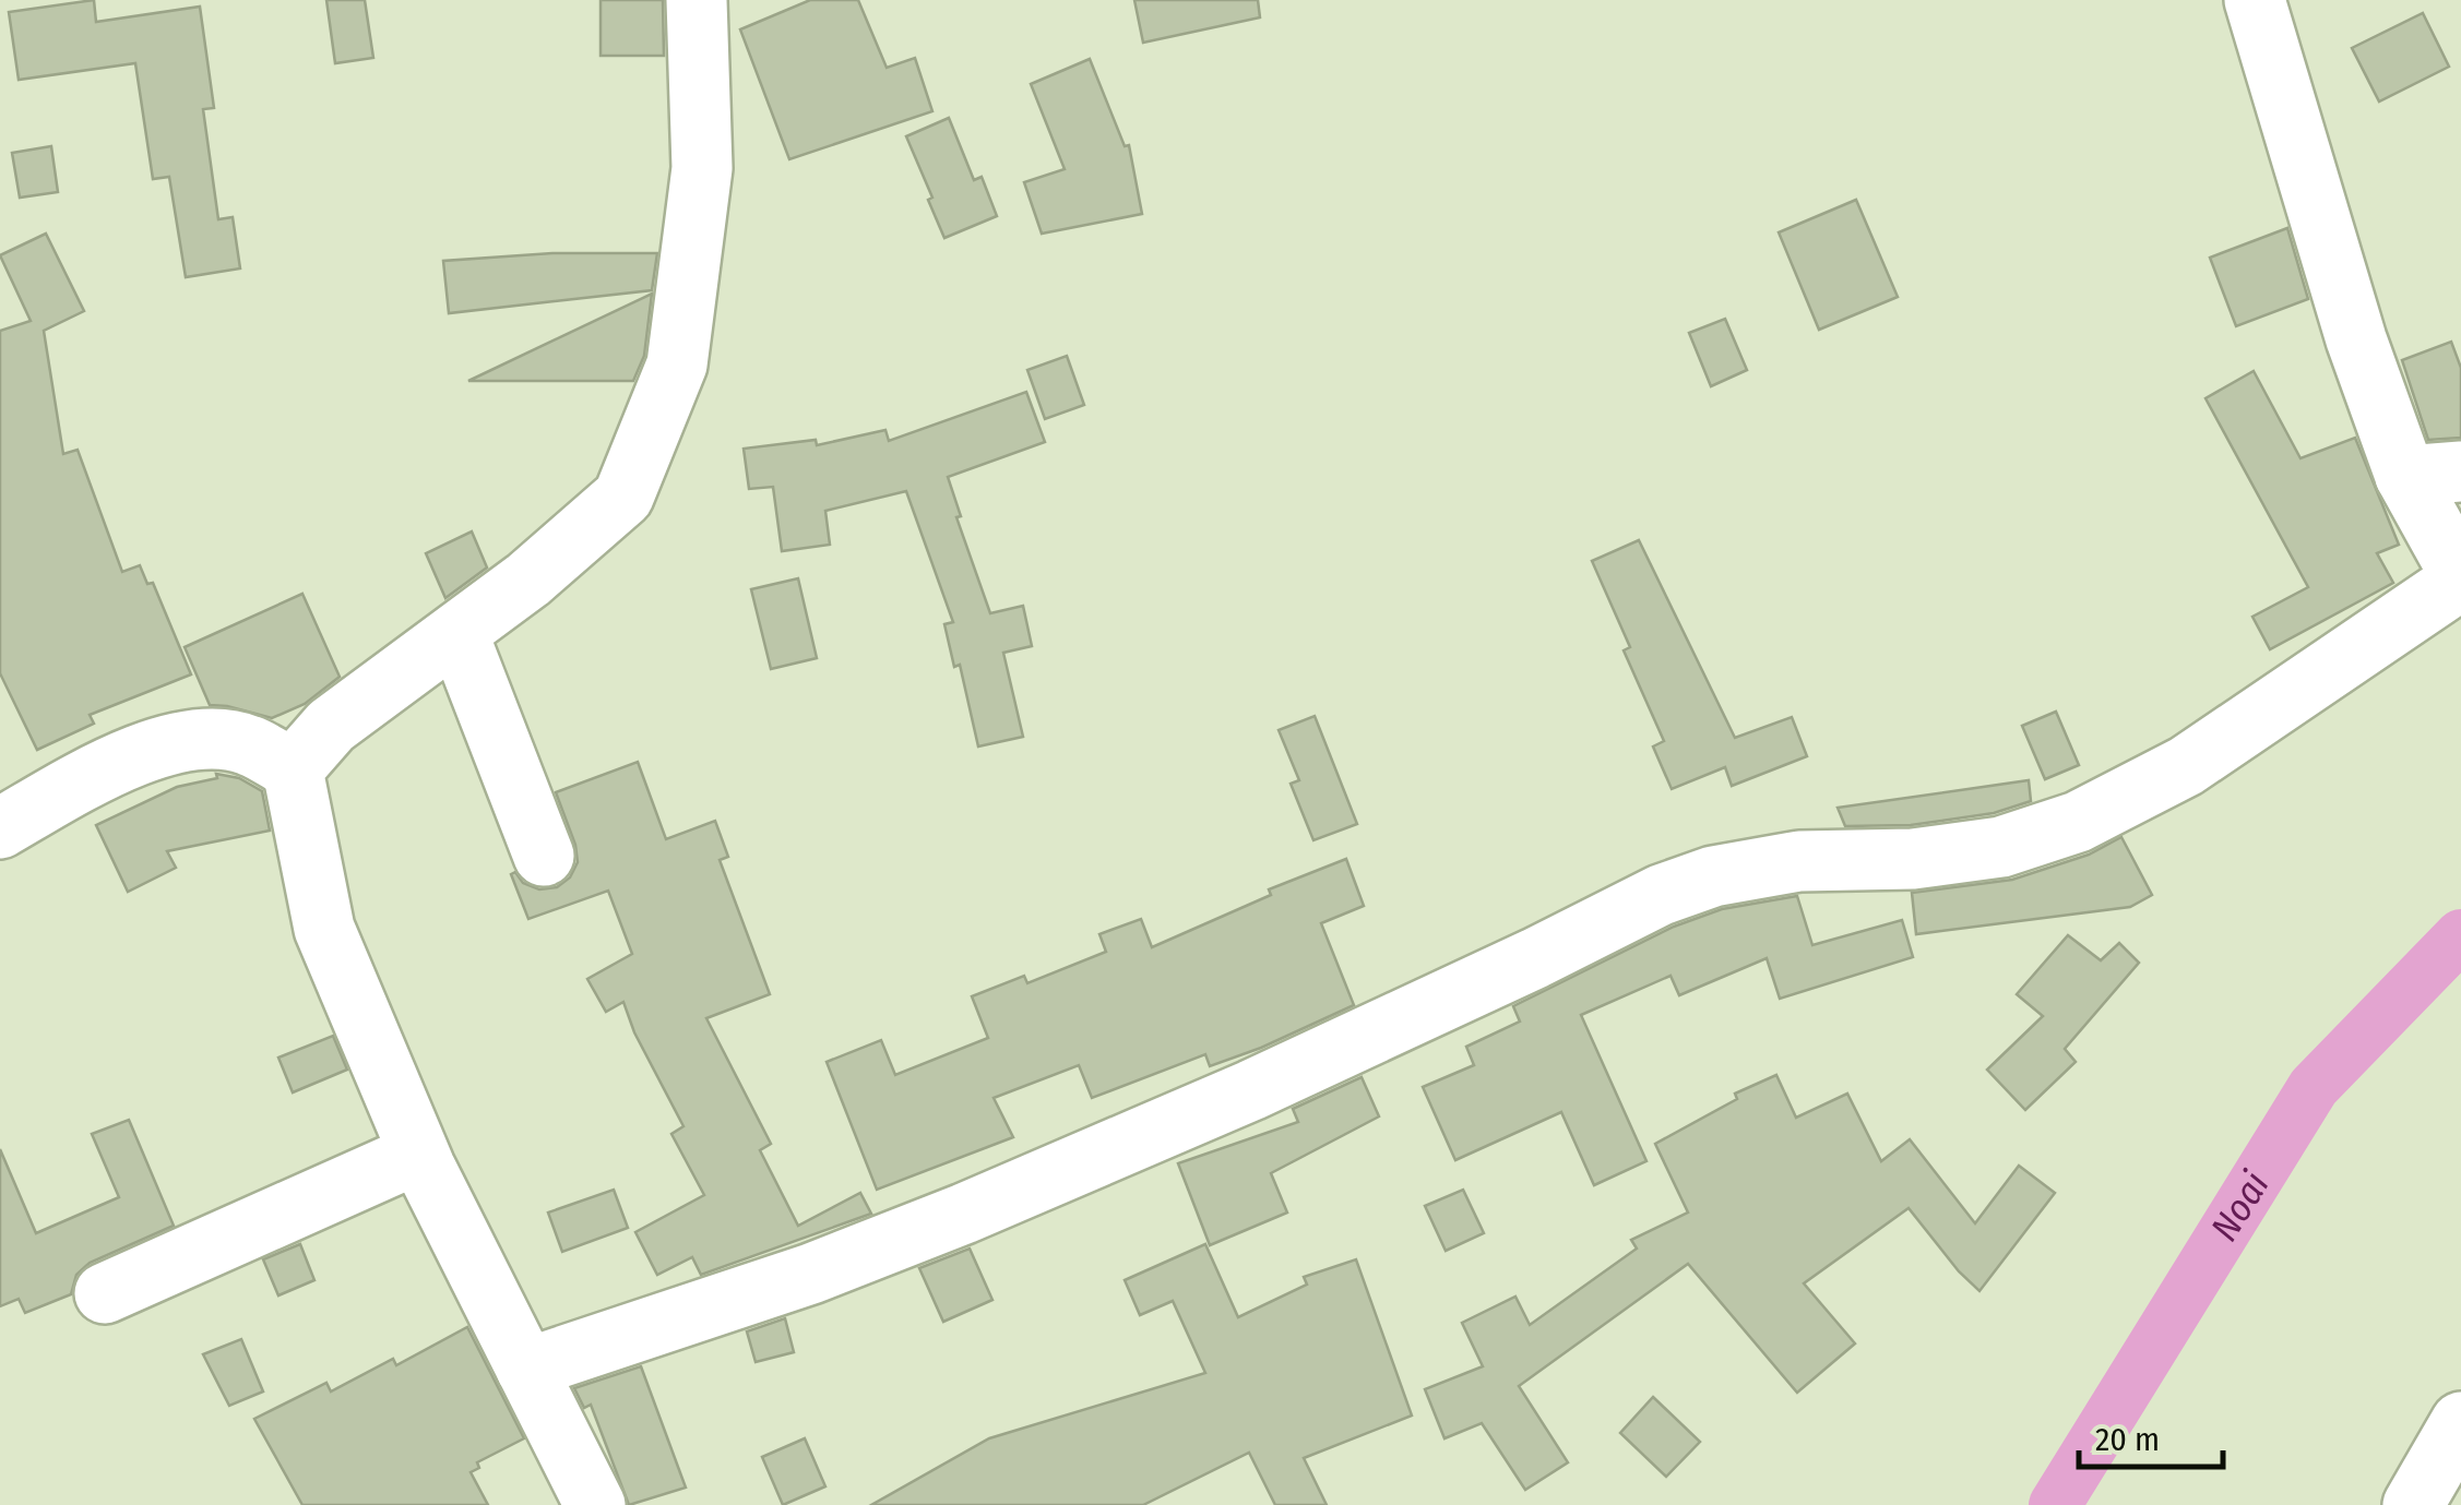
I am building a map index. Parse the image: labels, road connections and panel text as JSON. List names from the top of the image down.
{
  "water": ["Noai"],
  "scale_bar": "20 m"
}
